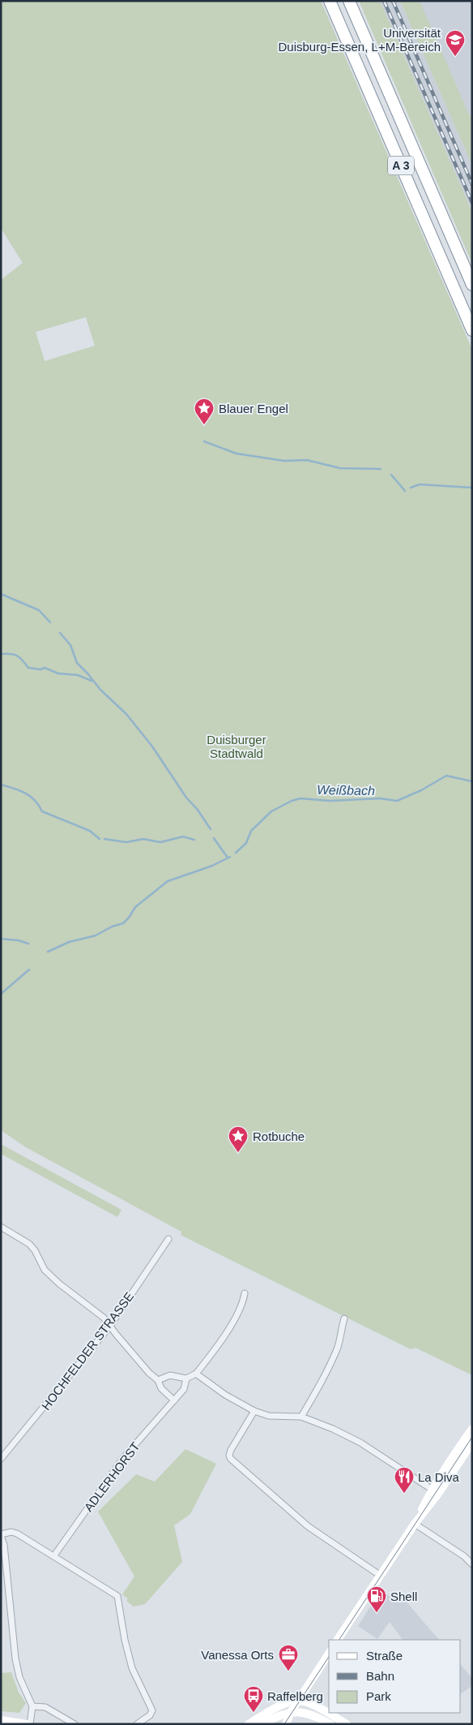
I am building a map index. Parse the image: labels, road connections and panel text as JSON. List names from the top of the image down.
{
  "streets": {
    "highway": ["A 3"],
    "street": ["HOCHFELDER STRASSE", "ADLERHORST"]
  },
  "water": ["Weißbach"],
  "parks": ["Duisburger Stadtwald"],
  "places": {
    "school or university": ["Universität Duisburg-Essen, L+M-Bereich"],
    "place": ["Blauer Engel", "Rotbuche"],
    "restaurant": ["La Diva"],
    "fuel station": ["Shell"],
    "office": ["Vanessa Orts"],
    "bus stop": ["Raffelberg"]
  },
  "legend": ["Straße", "Bahn", "Park"]
}
